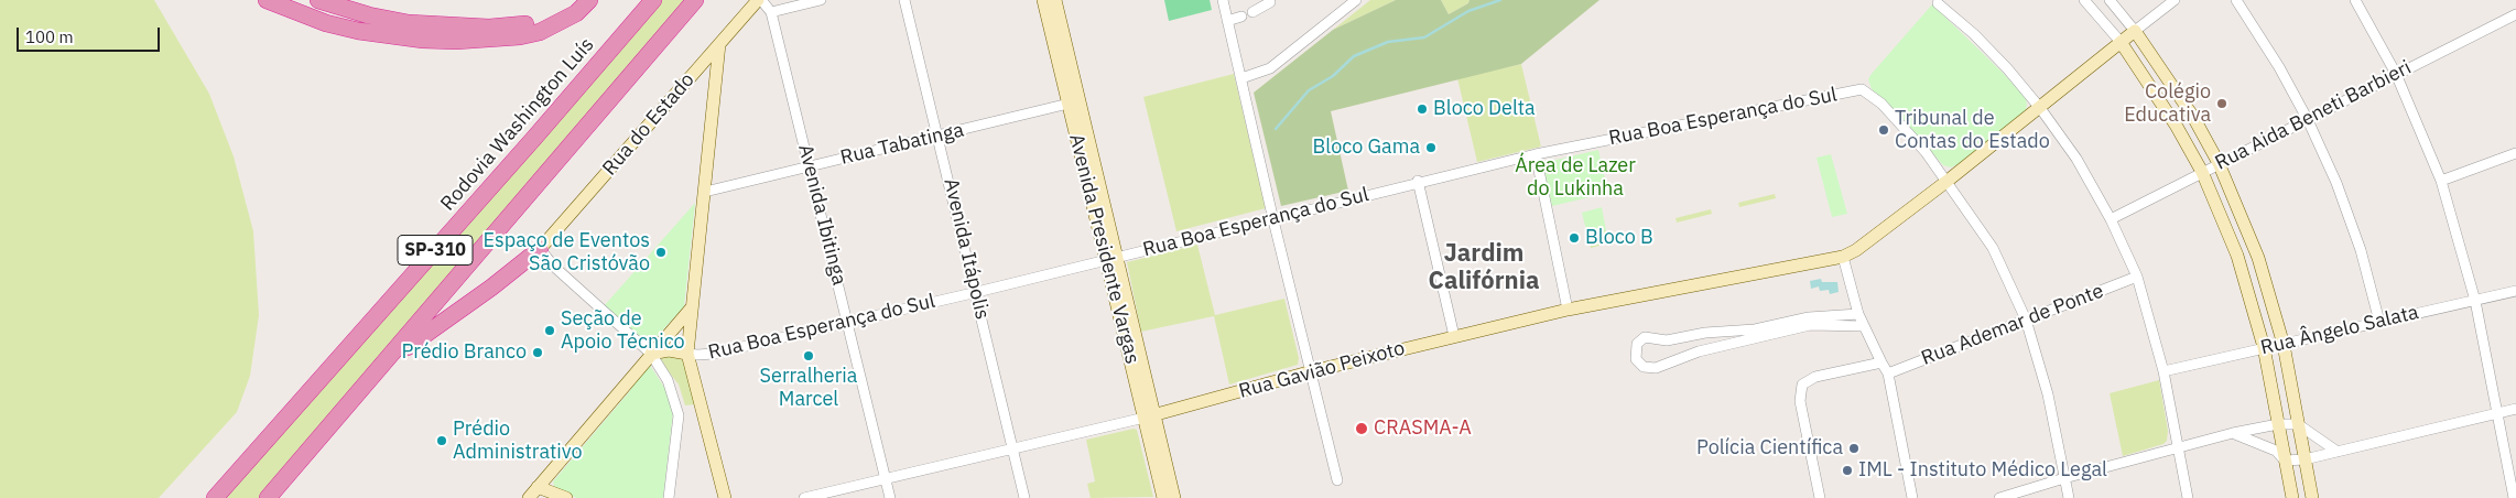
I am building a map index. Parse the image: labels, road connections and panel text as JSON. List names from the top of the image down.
{
  "streets": {
    "highway": ["Rodovia Washington Luís", "SP-310"],
    "street": [
      "Rua Aida Beneti Barbieri",
      "Rua Boa Esperança do Sul",
      "Rua do Estado",
      "Rua Tabatinga",
      "Avenida Ibitinga",
      "Avenida Itápolis",
      "Avenida Presidente Vargas",
      "Rua Ademar de Ponte",
      "Rua Ângelo Salata",
      "Rua Gavião Peixoto"
    ]
  },
  "crossings": [
    ["Rua Boa Esperança do Sul", "Avenida Ibitinga"],
    ["Rua Boa Esperança do Sul", "Avenida Itápolis"],
    ["Rua Boa Esperança do Sul", "Avenida Presidente Vargas"],
    ["Rua do Estado", "Avenida Ibitinga"],
    ["Rua Tabatinga", "Avenida Ibitinga"],
    ["Rua Tabatinga", "Avenida Itápolis"],
    ["Rua Tabatinga", "Avenida Presidente Vargas"],
    ["Avenida Ibitinga", "Rua Gavião Peixoto"],
    ["Avenida Itápolis", "Rua Gavião Peixoto"],
    ["Avenida Presidente Vargas", "Rua Gavião Peixoto"]
  ],
  "districts": ["Jardim Califórnia"],
  "parks": ["Área de Lazer do Lukinha"],
  "places": [
    "Colégio Educativa",
    "Bloco Delta",
    "Tribunal de Contas do Estado",
    "Bloco Gama",
    "Bloco B",
    "Espaço de Eventos São Cristóvão",
    "Seção de Apoio Técnico",
    "Prédio Branco",
    "Serralheria Marcel",
    "CRASMA-A",
    "Prédio Administrativo",
    "Polícia Científica",
    "IML - Instituto Médico Legal"
  ],
  "scale_bar": "100 m"
}
